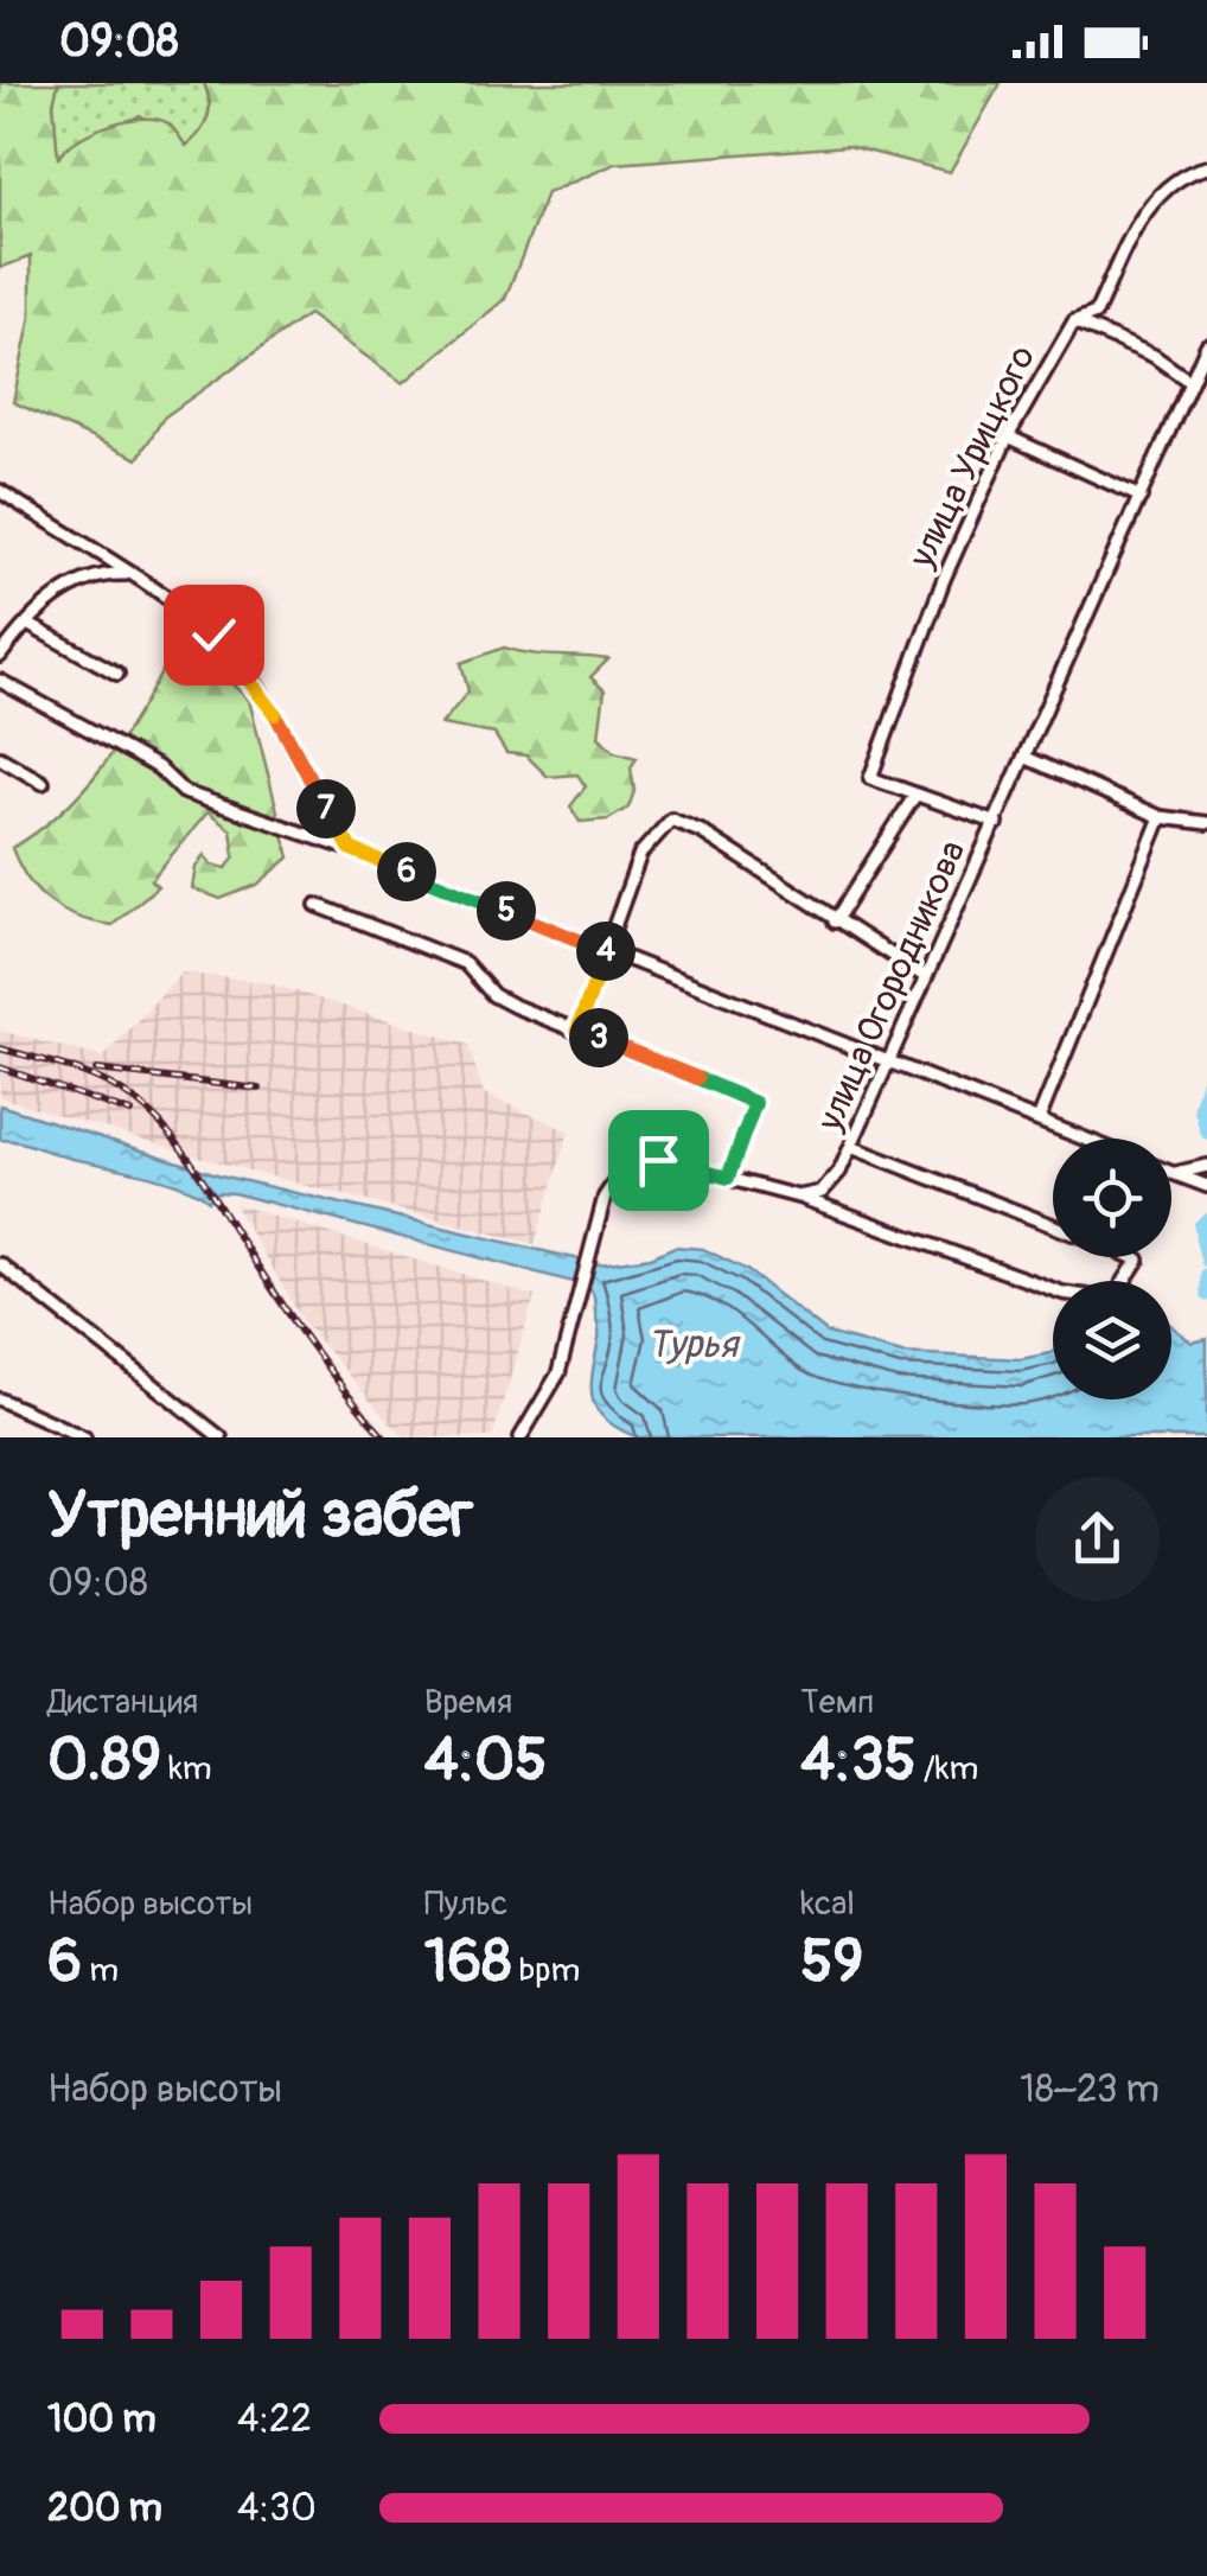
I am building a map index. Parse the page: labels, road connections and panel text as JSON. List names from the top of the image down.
{
  "streets": {
    "street": ["улица Урицкого", "улица Огородникова"]
  },
  "crossings": [
    ["улица Урицкого", "улица Огородникова"]
  ],
  "water": ["Турья"],
  "page": {
    "status": "09:08",
    "pins": [
      "7",
      "6",
      "5",
      "4",
      "3"
    ],
    "heading": ["Утренний забег", "09:08"],
    "stats": [
      ["Дистанция", "0.89 km"],
      ["Время", "4:05"],
      ["Темп", "4:35 /km"],
      ["Набор высоты", "6 m"],
      ["Пульс", "168 bpm"],
      ["kcal", "59"]
    ],
    "chart": ["Набор высоты", "18–23 m"],
    "list": [
      {
        "name": "100 m",
        "note": "4:22"
      },
      {
        "name": "200 m",
        "note": "4:30"
      }
    ]
  }
}
